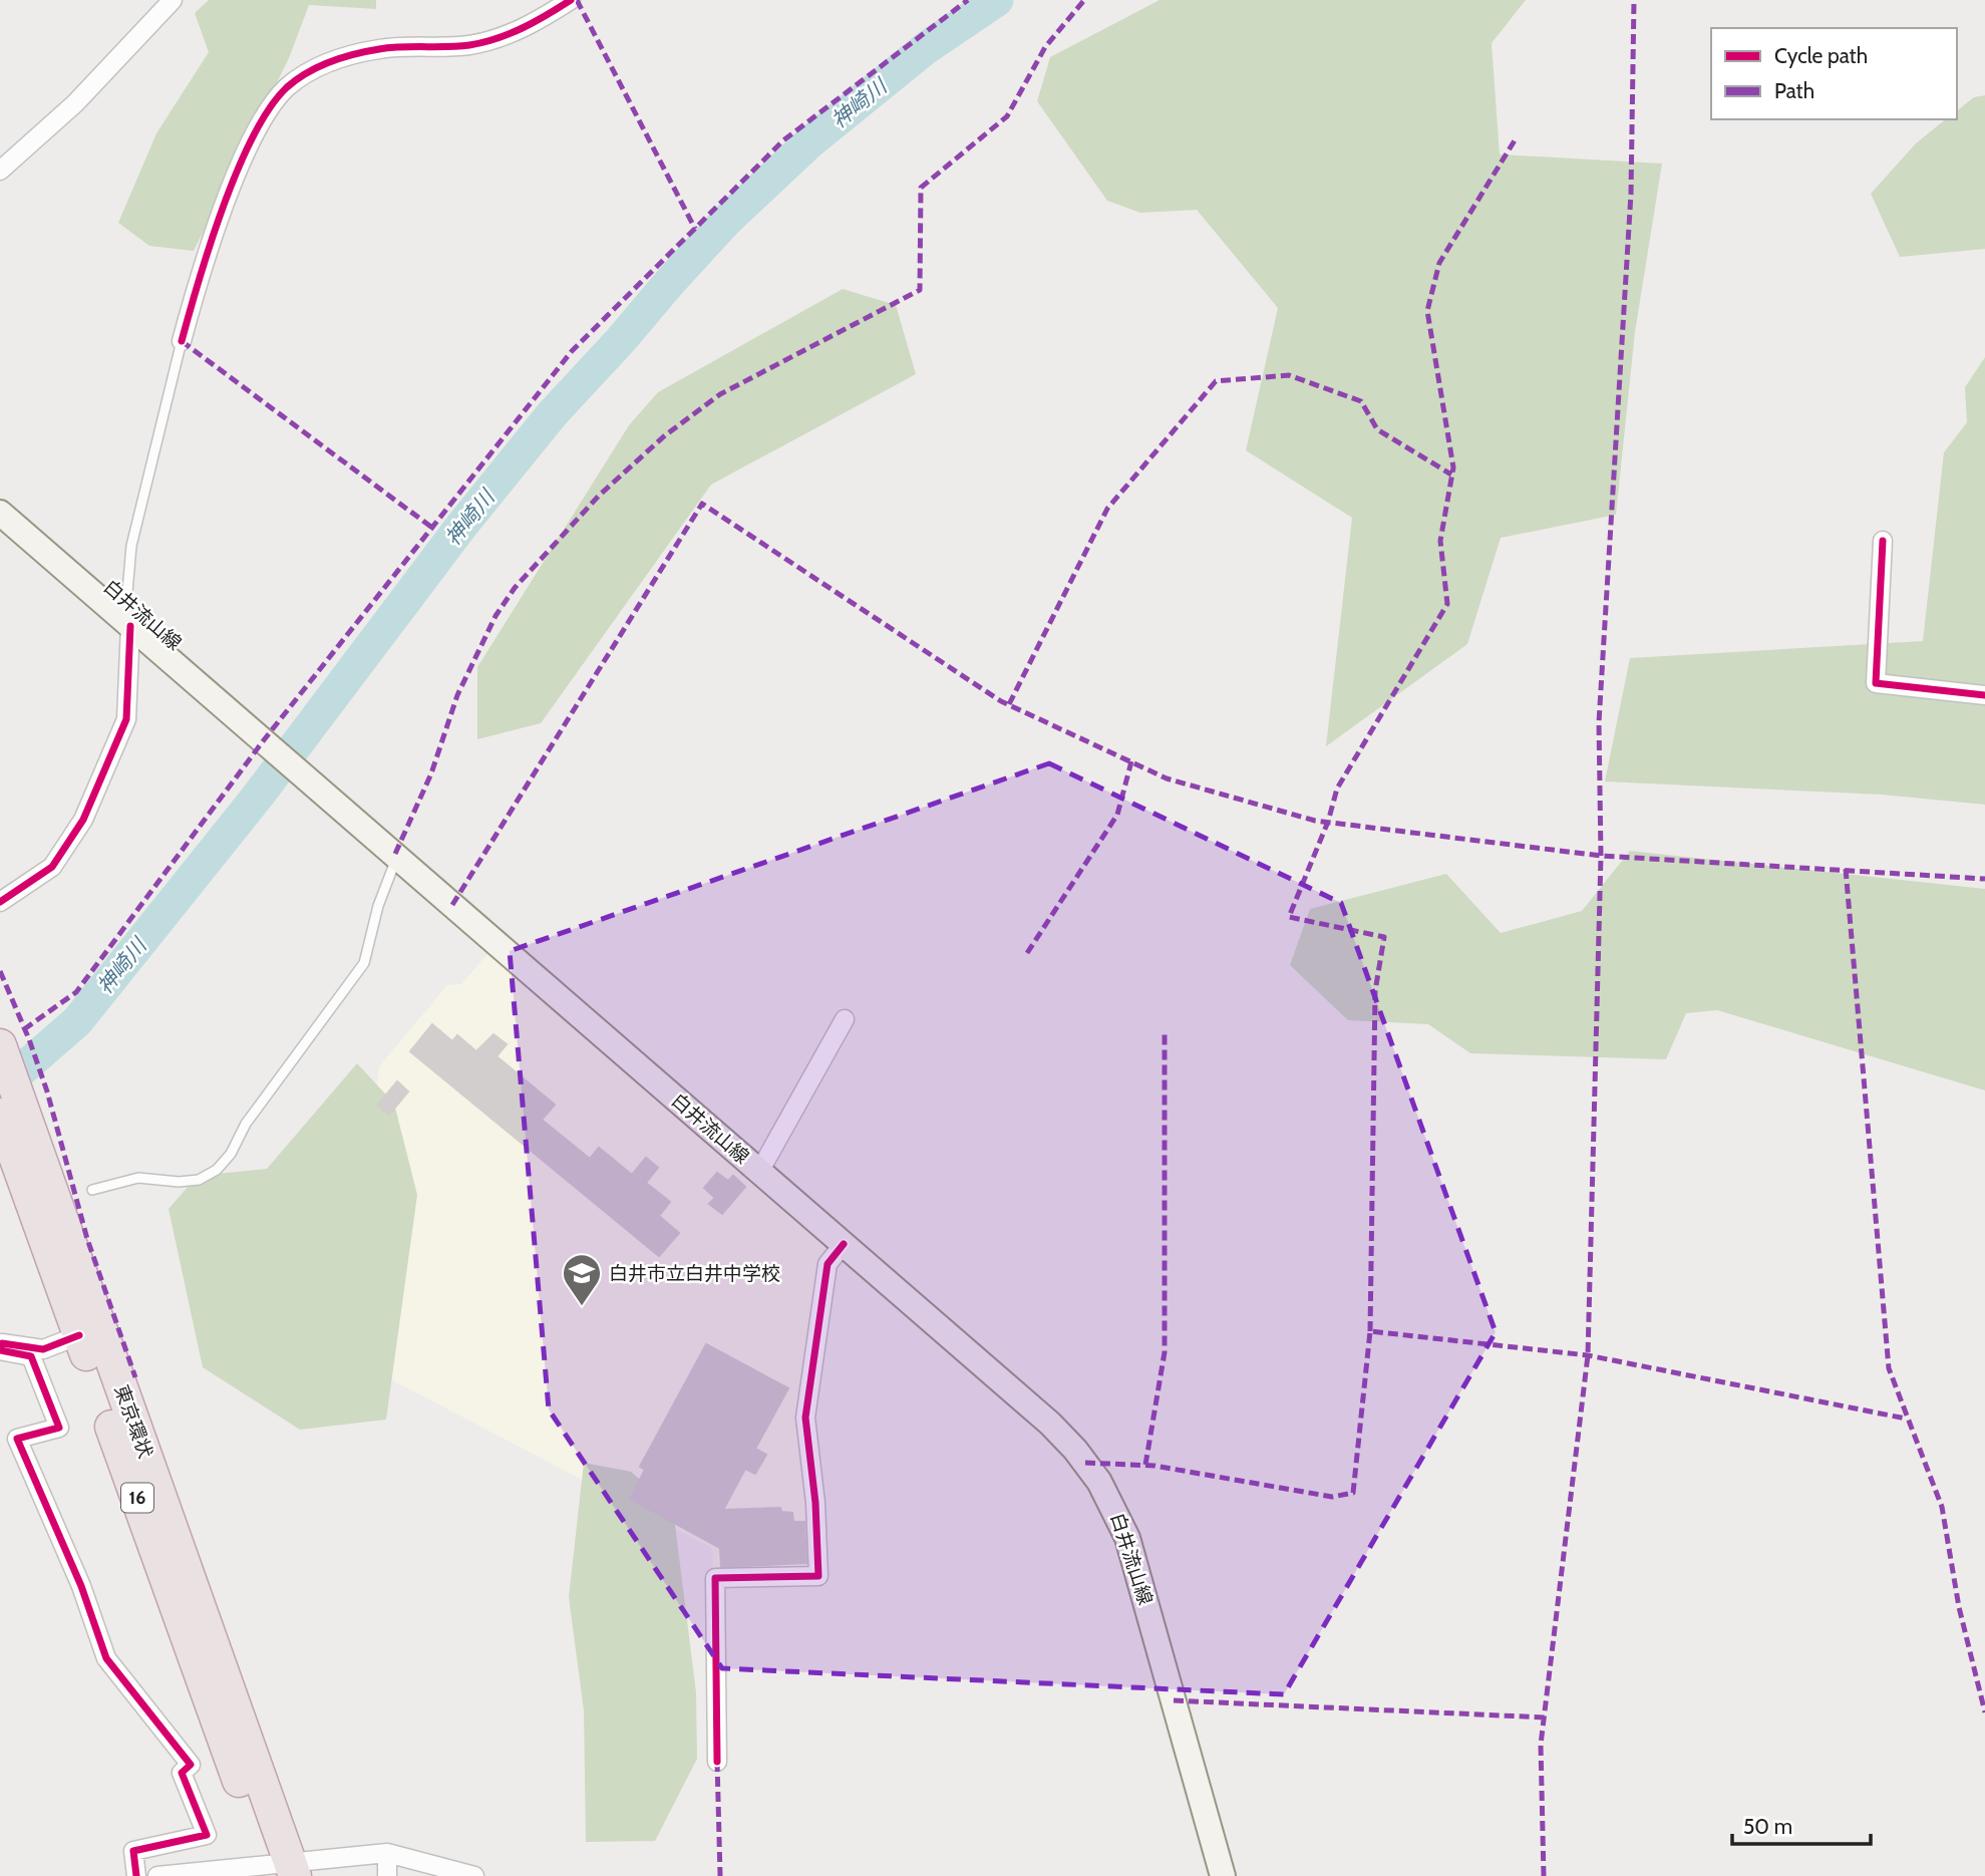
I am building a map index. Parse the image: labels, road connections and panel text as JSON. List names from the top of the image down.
{
  "streets": {
    "highway": ["東京環状", "16"],
    "main road": ["白井流山線"]
  },
  "water": ["神崎川"],
  "places": {
    "school or university": ["白井市立白井中学校"]
  },
  "legend": ["Cycle path", "Path"],
  "scale_bar": "50 m"
}
